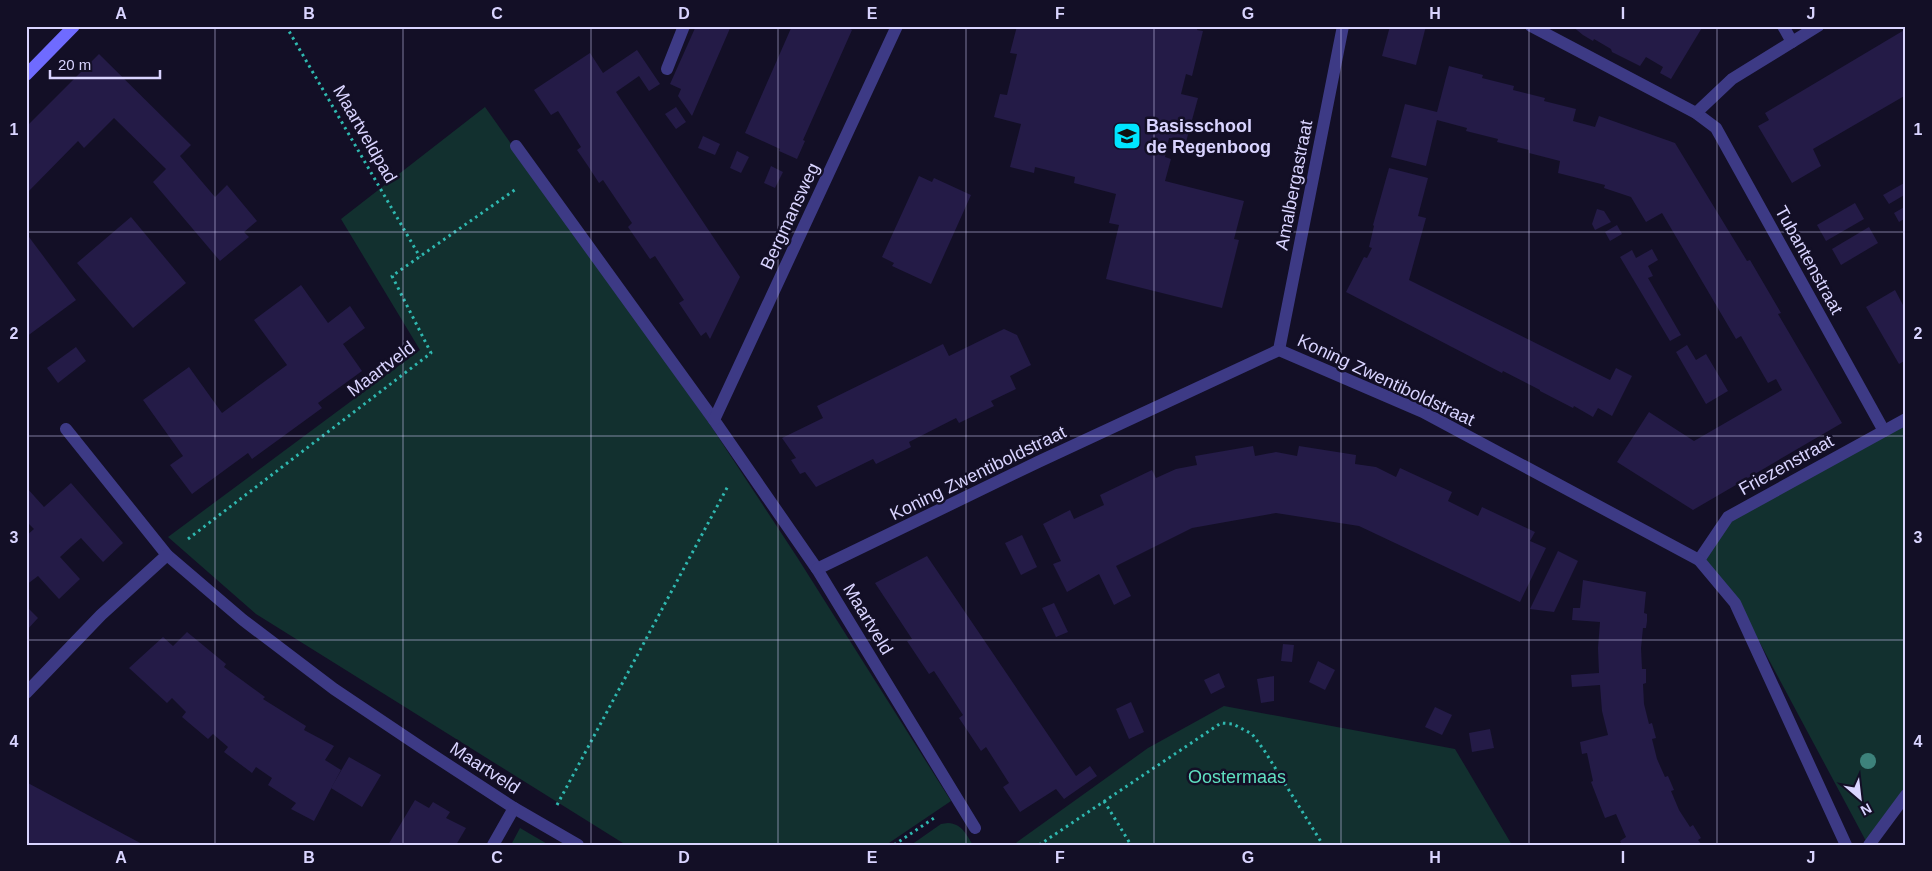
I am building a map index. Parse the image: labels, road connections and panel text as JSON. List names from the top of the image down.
{
  "streets": {
    "street": [
      "Amalbergastraat",
      "Bergmansweg",
      "Tubantenstraat",
      "Maartveld",
      "Koning Zwentiboldstraat",
      "Friezenstraat"
    ],
    "path": ["Maartveldpad"]
  },
  "crossings": [
    ["Maartveldpad", "Maartveld"],
    ["Amalbergastraat", "Koning Zwentiboldstraat"],
    ["Bergmansweg", "Maartveld"],
    ["Tubantenstraat", "Friezenstraat"],
    ["Maartveld", "Koning Zwentiboldstraat"],
    ["Koning Zwentiboldstraat", "Friezenstraat"]
  ],
  "parks": ["Oostermaas"],
  "places": {
    "school or university": ["Basisschool de Regenboog"]
  },
  "scale_bar": "20 m",
  "north": "bottom right",
  "grid": {
    "columns": [
      "A",
      "B",
      "C",
      "D",
      "E",
      "F",
      "G",
      "H",
      "I",
      "J"
    ],
    "rows": [
      "1",
      "2",
      "3",
      "4"
    ]
  }
}
